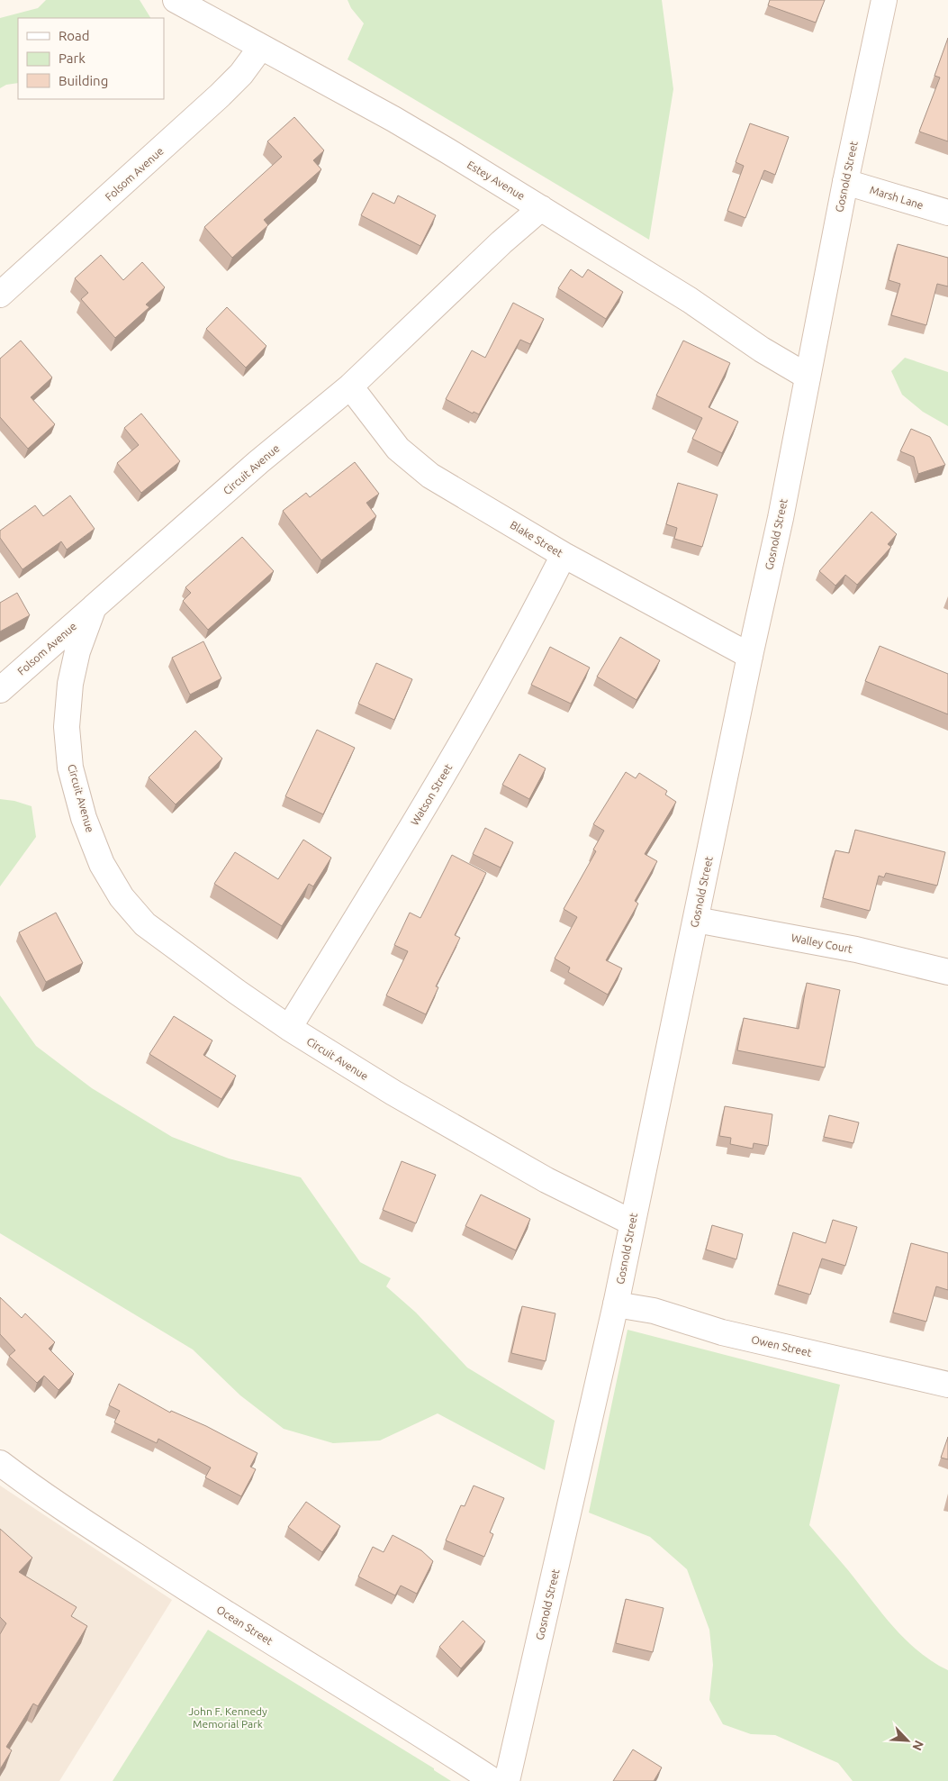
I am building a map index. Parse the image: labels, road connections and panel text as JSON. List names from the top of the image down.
{
  "streets": {
    "street": [
      "Folsom Avenue",
      "Gosnold Street",
      "Estey Avenue",
      "Marsh Lane",
      "Circuit Avenue",
      "Blake Street",
      "Watson Street",
      "Walley Court",
      "Owen Street",
      "Ocean Street"
    ]
  },
  "crossings": [
    ["Folsom Avenue", "Estey Avenue"],
    ["Folsom Avenue", "Circuit Avenue"],
    ["Gosnold Street", "Estey Avenue"],
    ["Gosnold Street", "Marsh Lane"],
    ["Gosnold Street", "Circuit Avenue"],
    ["Gosnold Street", "Blake Street"],
    ["Gosnold Street", "Walley Court"],
    ["Gosnold Street", "Owen Street"],
    ["Estey Avenue", "Circuit Avenue"],
    ["Circuit Avenue", "Blake Street"],
    ["Circuit Avenue", "Watson Street"],
    ["Blake Street", "Watson Street"]
  ],
  "parks": ["John F. Kennedy Memorial Park"],
  "legend": ["Road", "Park", "Building"],
  "north": "bottom right"
}
